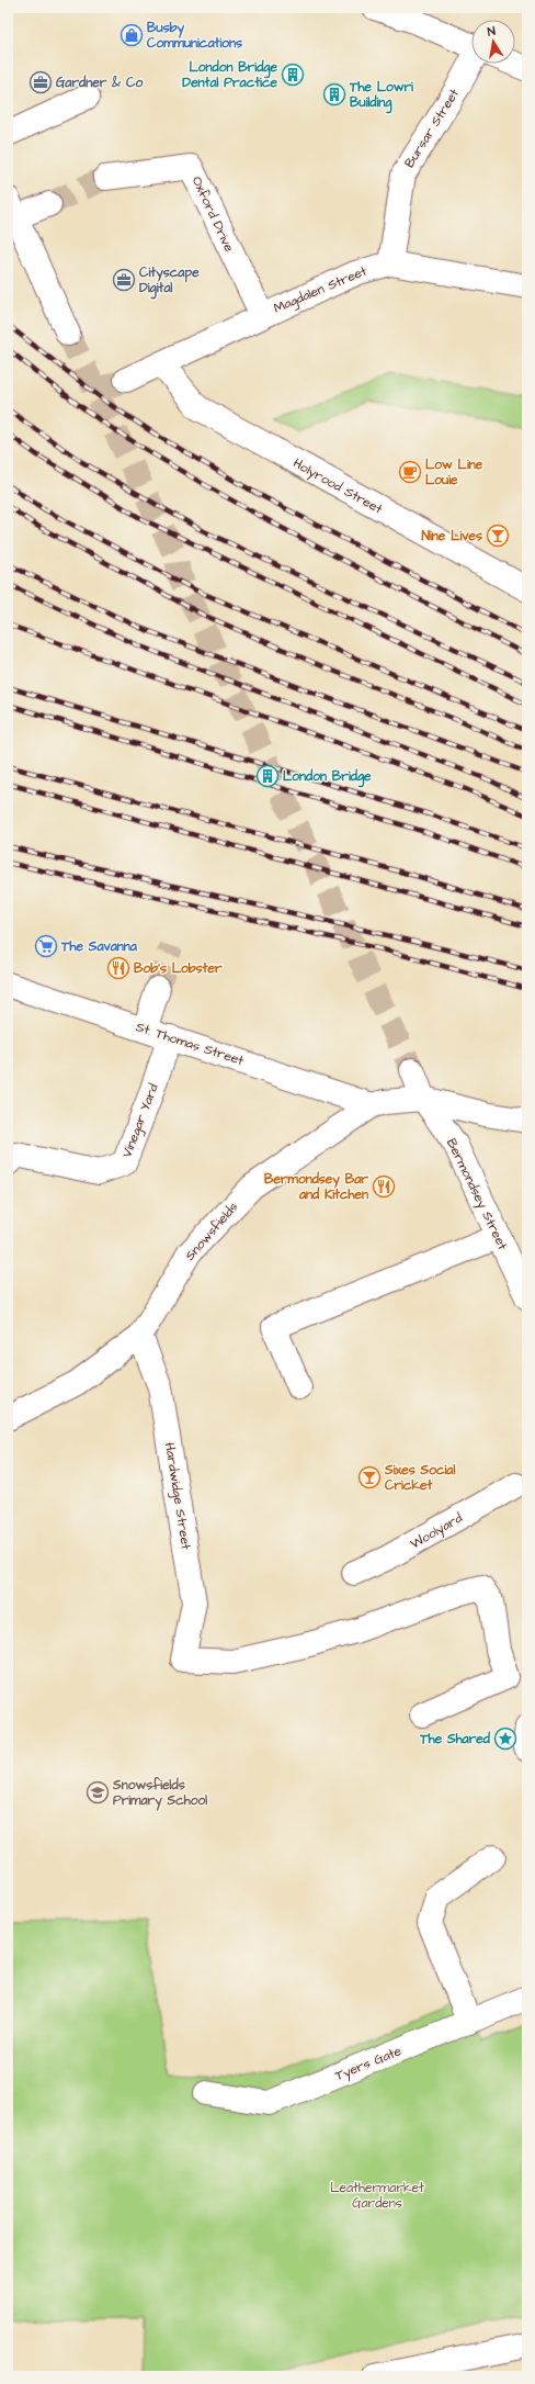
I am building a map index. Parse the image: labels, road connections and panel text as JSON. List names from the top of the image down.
{
  "streets": {
    "street": [
      "Bursar Street",
      "Oxford Drive",
      "Magdalen Street",
      "Holyrood Street",
      "St. Thomas Street",
      "Vinegar Yard",
      "Bermondsey Street",
      "Snowsfields",
      "Hardwidge Street",
      "Woolyard",
      "Tyers Gate"
    ]
  },
  "crossings": [
    ["Bursar Street", "Magdalen Street"],
    ["Oxford Drive", "Magdalen Street"],
    ["Magdalen Street", "Holyrood Street"],
    ["St. Thomas Street", "Vinegar Yard"],
    ["St. Thomas Street", "Snowsfields"],
    ["Bermondsey Street", "Snowsfields"],
    ["Snowsfields", "Hardwidge Street"]
  ],
  "parks": ["Leathermarket Gardens"],
  "places": {
    "shop": ["Busby Communications"],
    "building": ["London Bridge Dental Practice", "The Lowri Building", "London Bridge"],
    "office": ["Gardner & Co", "Cityscape Digital"],
    "cafe": ["Low Line Louie"],
    "bar": ["Nine Lives", "Sixes Social Cricket"],
    "supermarket": ["The Savanna"],
    "restaurant": ["Bob's Lobster", "Bermondsey Bar and Kitchen"],
    "place": ["The Shared"],
    "school or university": ["Snowsfields Primary School"]
  },
  "north": "top"
}
